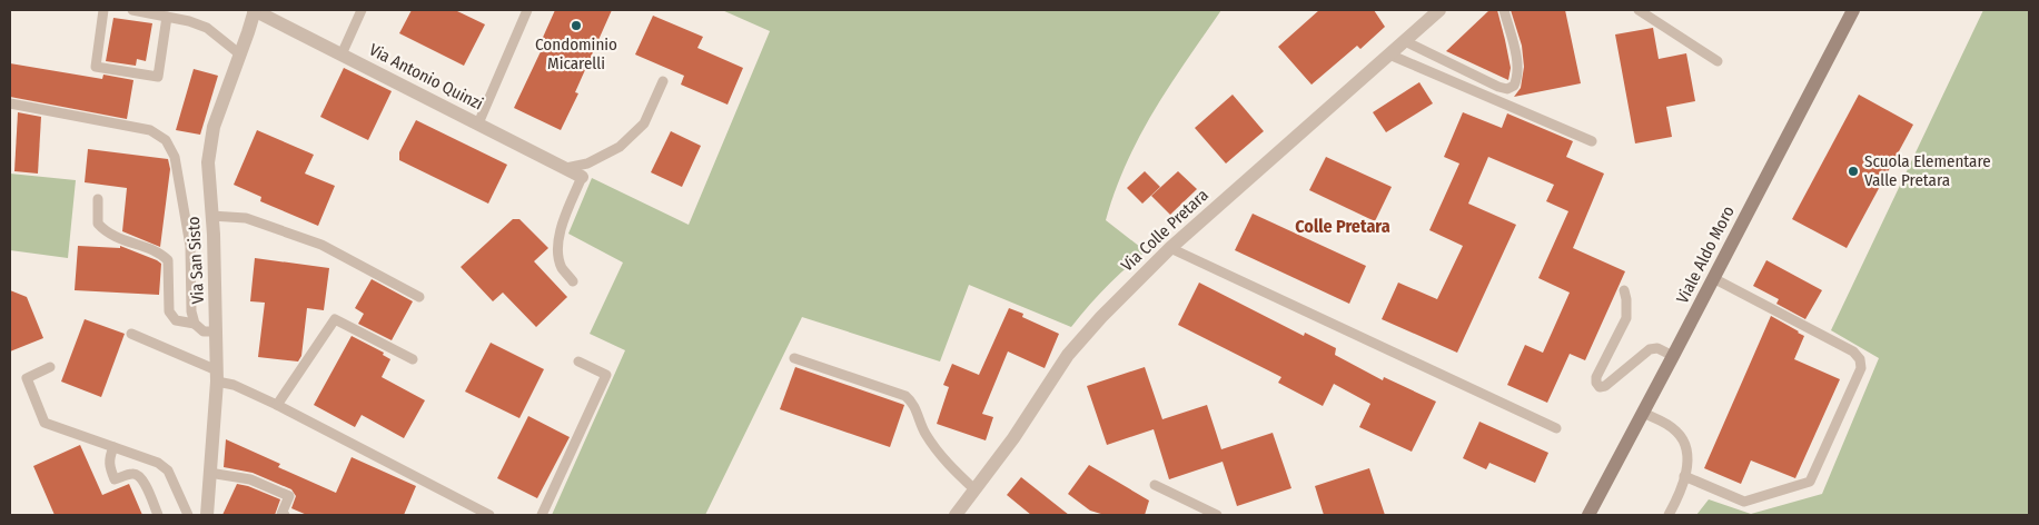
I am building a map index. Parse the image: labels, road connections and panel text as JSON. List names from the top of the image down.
{
  "streets": {
    "street": [
      "Via Antonio Quinzi",
      "Via Colle Pretara",
      "Viale Aldo Moro",
      "Via San Sisto"
    ]
  },
  "crossings": [
    ["Via Antonio Quinzi", "Via San Sisto"]
  ],
  "districts": ["Colle Pretara"],
  "places": ["Condominio Micarelli", "Scuola Elementare Valle Pretara"]
}
